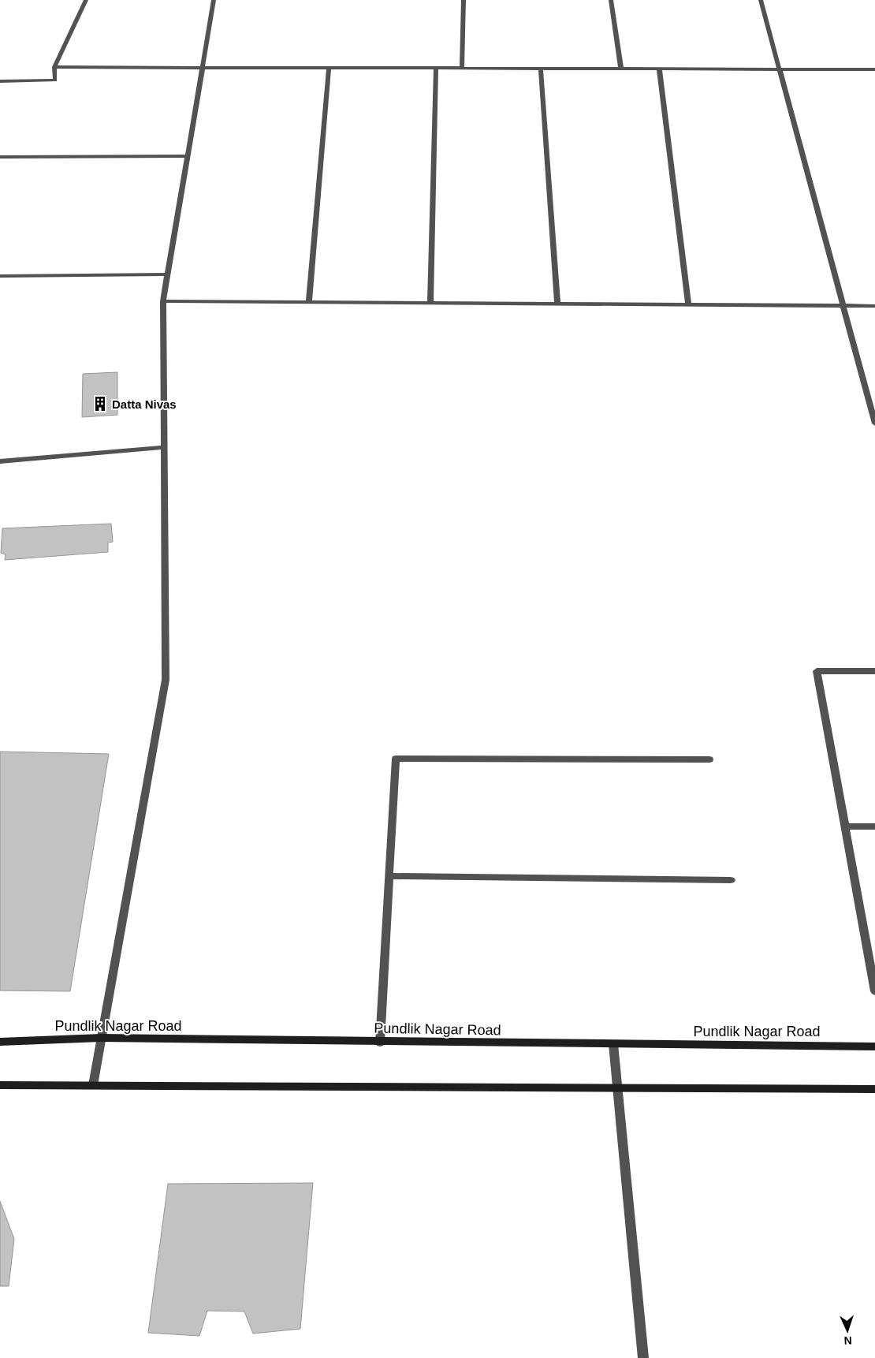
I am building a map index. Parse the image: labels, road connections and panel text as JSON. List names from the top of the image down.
{
  "streets": {
    "main road": ["Pundlik Nagar Road"]
  },
  "places": {
    "building": ["Datta Nivas"]
  },
  "north": "bottom"
}
